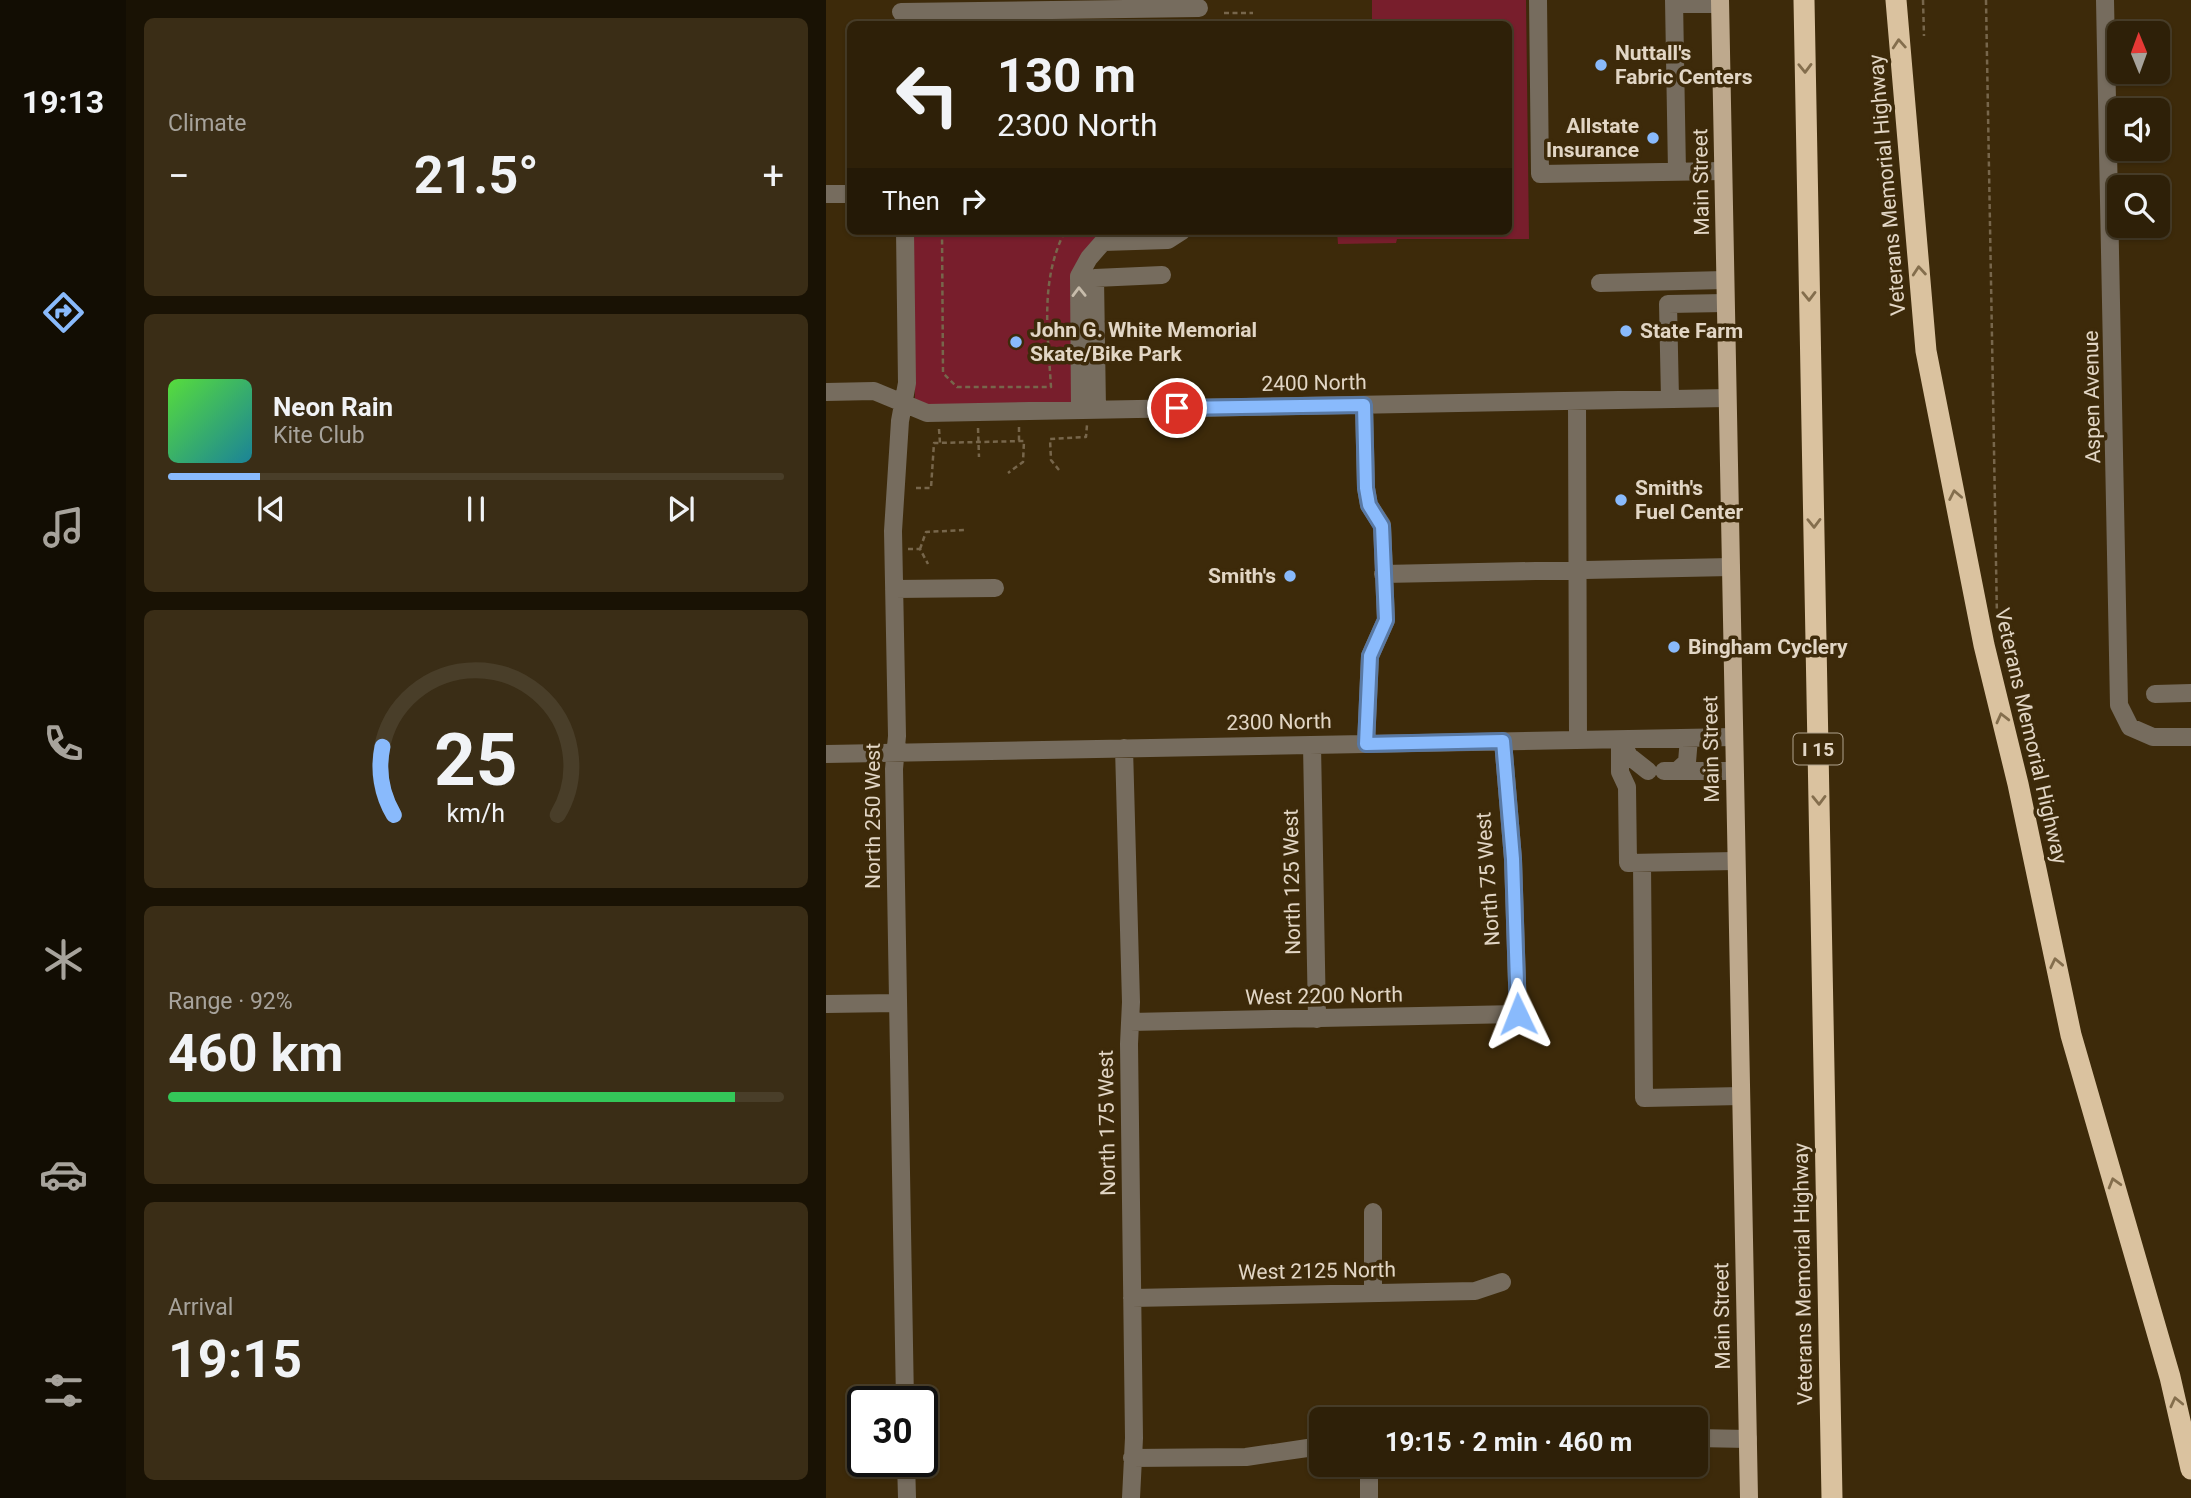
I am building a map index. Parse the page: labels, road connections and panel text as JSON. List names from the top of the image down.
{
  "streets": {
    "highway": ["Veterans Memorial Highway", "I 15"],
    "main road": ["Main Street"],
    "street": [
      "2400 North",
      "Aspen Avenue",
      "2300 North",
      "North 250 West",
      "North 75 West",
      "North 125 West",
      "West 2200 North",
      "North 175 West",
      "West 2125 North"
    ]
  },
  "crossings": [
    ["Main Street", "2400 North"],
    ["Main Street", "2300 North"],
    ["2400 North", "North 250 West"],
    ["2300 North", "North 250 West"],
    ["2300 North", "North 75 West"],
    ["2300 North", "North 125 West"],
    ["2300 North", "North 175 West"],
    ["North 75 West", "West 2200 North"],
    ["North 125 West", "West 2200 North"],
    ["West 2200 North", "North 175 West"],
    ["North 175 West", "West 2125 North"]
  ],
  "places": [
    "Nuttall's Fabric Centers",
    "Allstate Insurance",
    "State Farm",
    "John G. White Memorial Skate/Bike Park",
    "Smith's Fuel Center",
    "Smith's",
    "Bingham Cyclery"
  ],
  "north": "top",
  "page": {
    "tabs": "19:13",
    "tile": [
      "Climate",
      ["Range · 92%", "460 km"],
      ["Arrival", "19:15"]
    ],
    "turn": ["130 m", "2300 North"],
    "heat": ["−", "21.5°", "+"],
    "then": "Then",
    "song": ["Neon Rain", "Kite Club"],
    "limit": "30",
    "trip": "19:15 · 2 min · 460 m",
    "gauge": ["25", "km/h"]
  }
}
